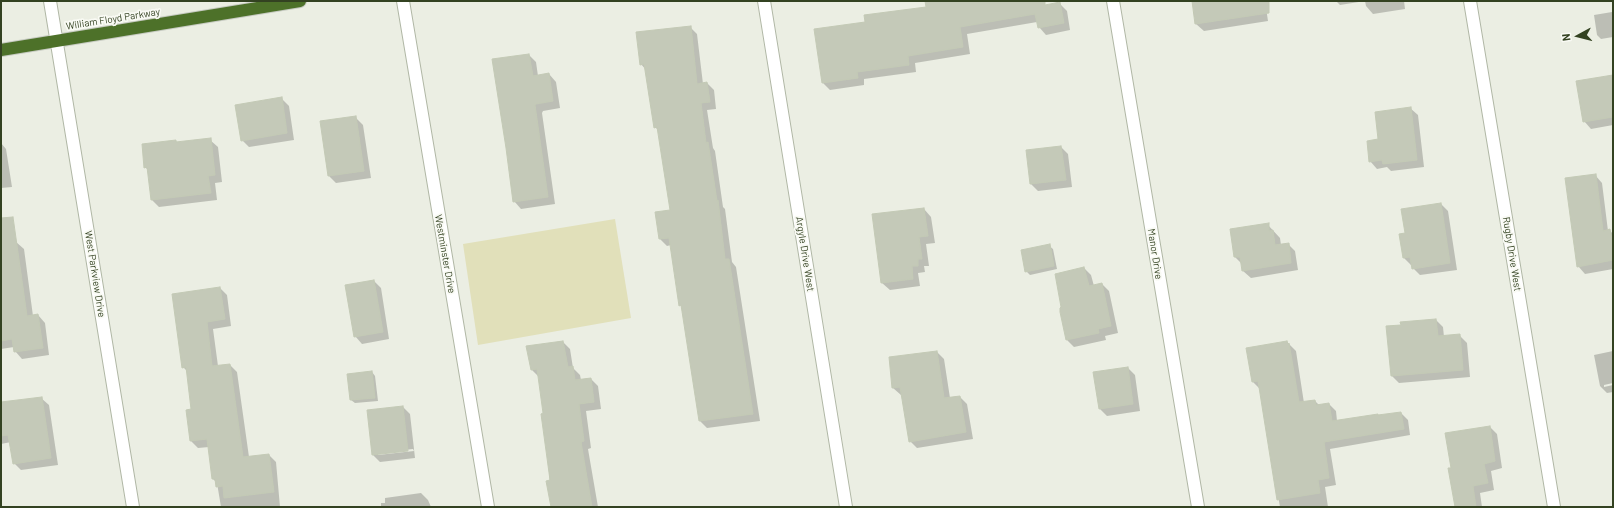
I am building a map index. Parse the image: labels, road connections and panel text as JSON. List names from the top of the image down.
{
  "streets": {
    "highway": ["William Floyd Parkway"],
    "street": [
      "Westminster Drive",
      "Argyle Drive West",
      "Manor Drive",
      "Rugby Drive West",
      "West Parkview Drive"
    ]
  },
  "crossings": [
    ["William Floyd Parkway", "West Parkview Drive"]
  ],
  "north": "left"
}
